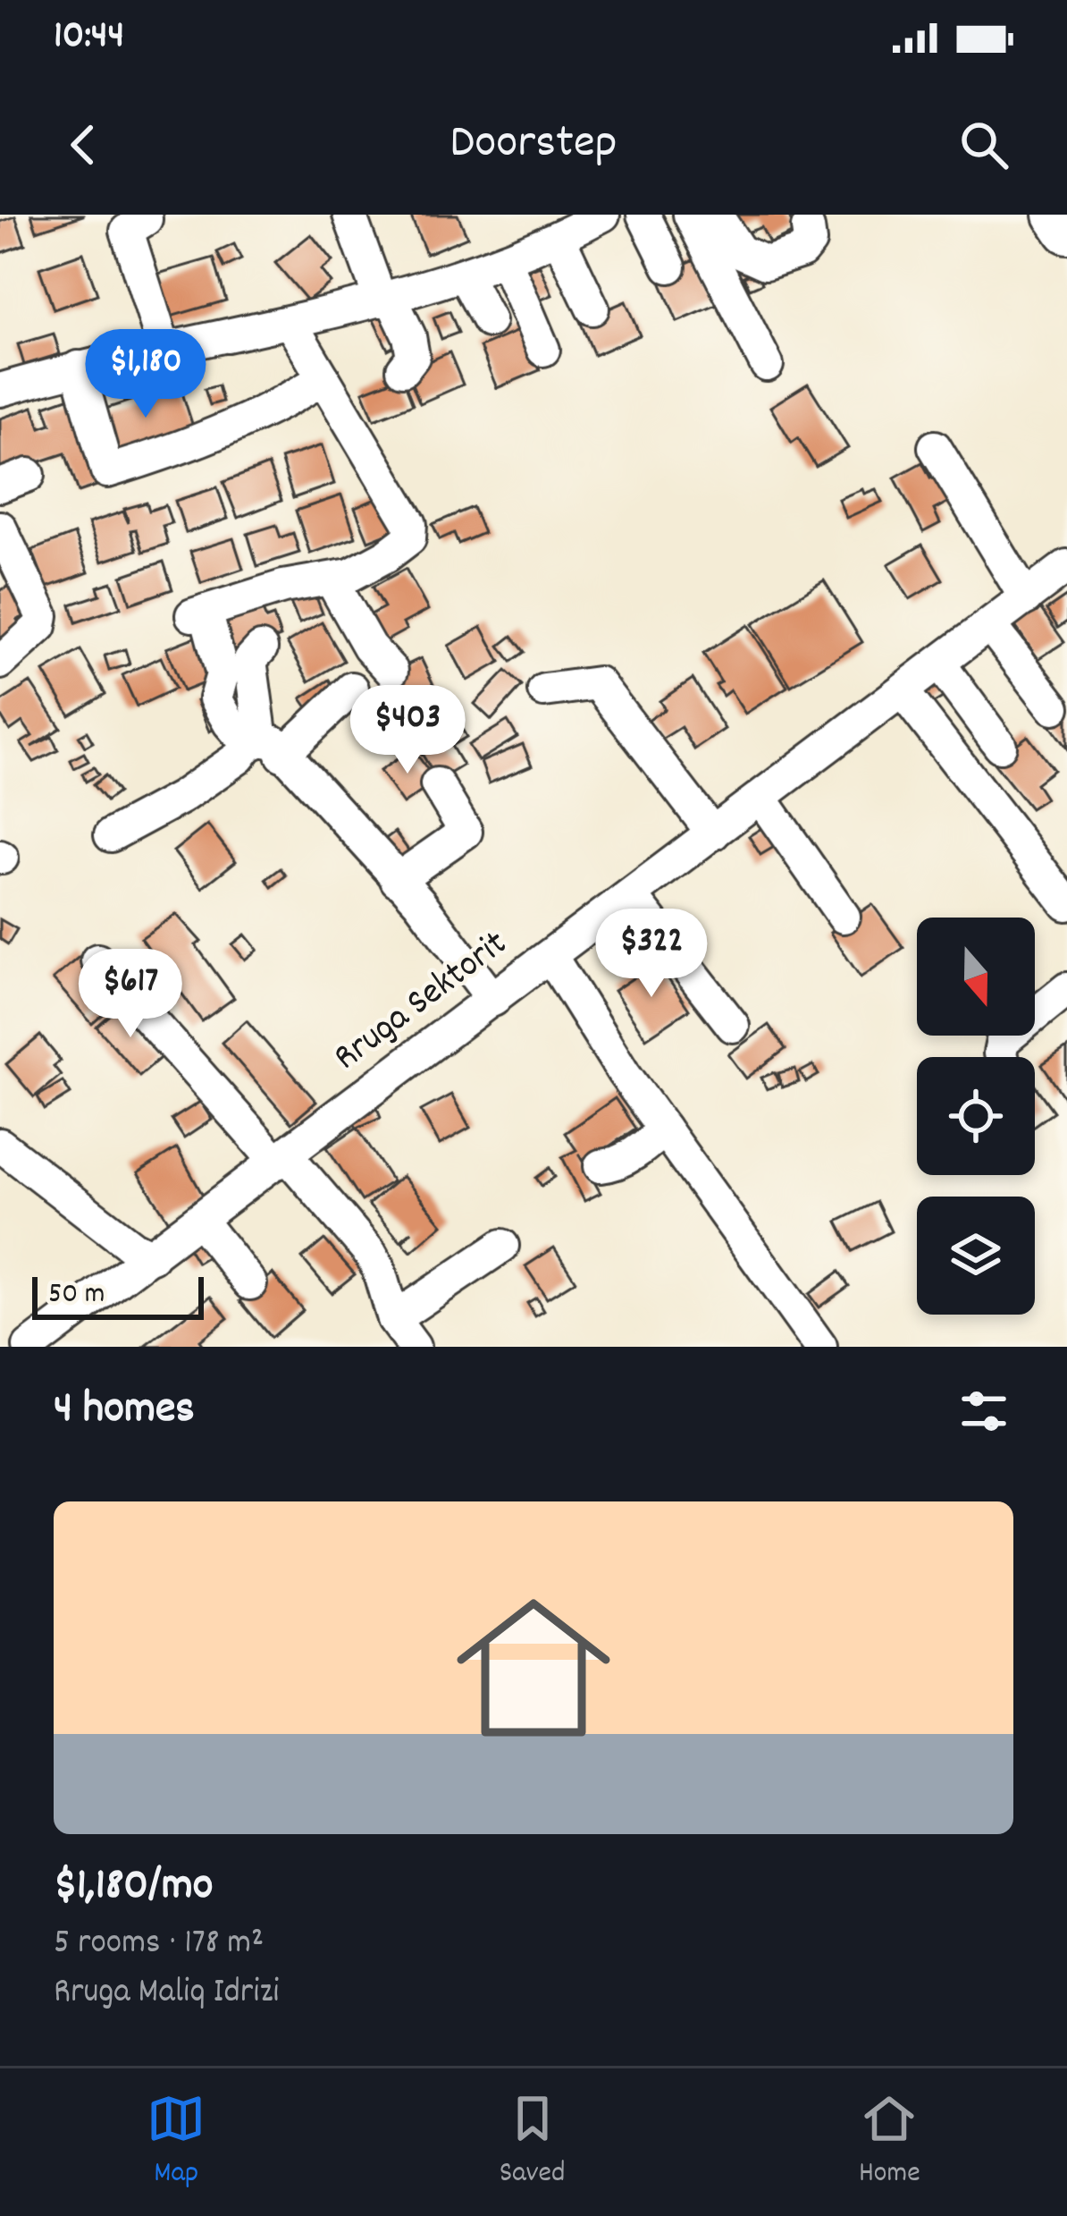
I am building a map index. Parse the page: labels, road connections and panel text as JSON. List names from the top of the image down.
{
  "streets": {
    "street": ["Rruga Sektorit"]
  },
  "scale_bar": "50 m",
  "north": "bottom",
  "page": {
    "status": "10:44",
    "header": "Doorstep",
    "price": [
      "$1,180",
      "$403",
      "$322",
      "$617"
    ],
    "scale": "50 m",
    "heading": "4 homes",
    "list": [
      {
        "name": "$1,180/mo",
        "note": "5 rooms · 178 m² · Rruga Maliq Idrizi"
      }
    ],
    "tabs": ["Map", "Saved", "Home"]
  }
}
